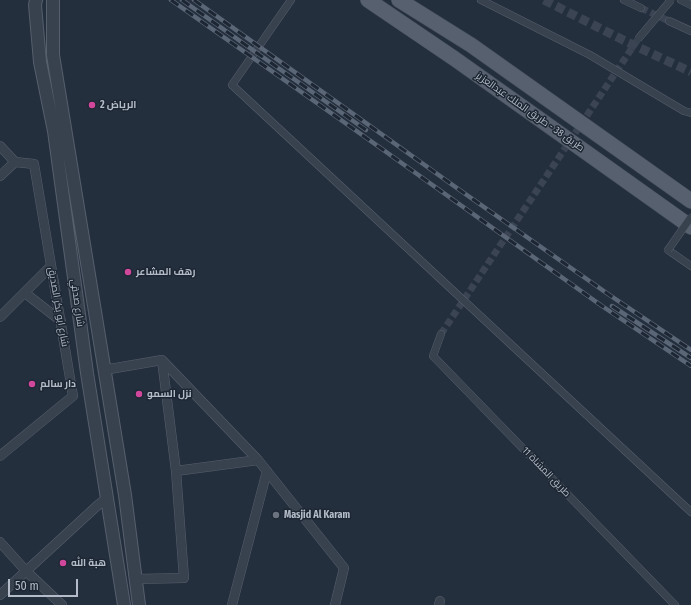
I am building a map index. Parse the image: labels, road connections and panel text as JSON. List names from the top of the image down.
{
  "streets": {
    "main road": ["طريق 38 - طريق الملك عبدالعزيز"],
    "street": ["شارع صدقي", "شارع ابو بكر الصديق", "طريق المشاة 11"]
  },
  "places": [
    "الرياض 2",
    "رهف المشاعر",
    "دار سالم",
    "نزل السمو",
    "Masjid Al Karam",
    "هبة الله"
  ],
  "scale_bar": "50 m"
}
